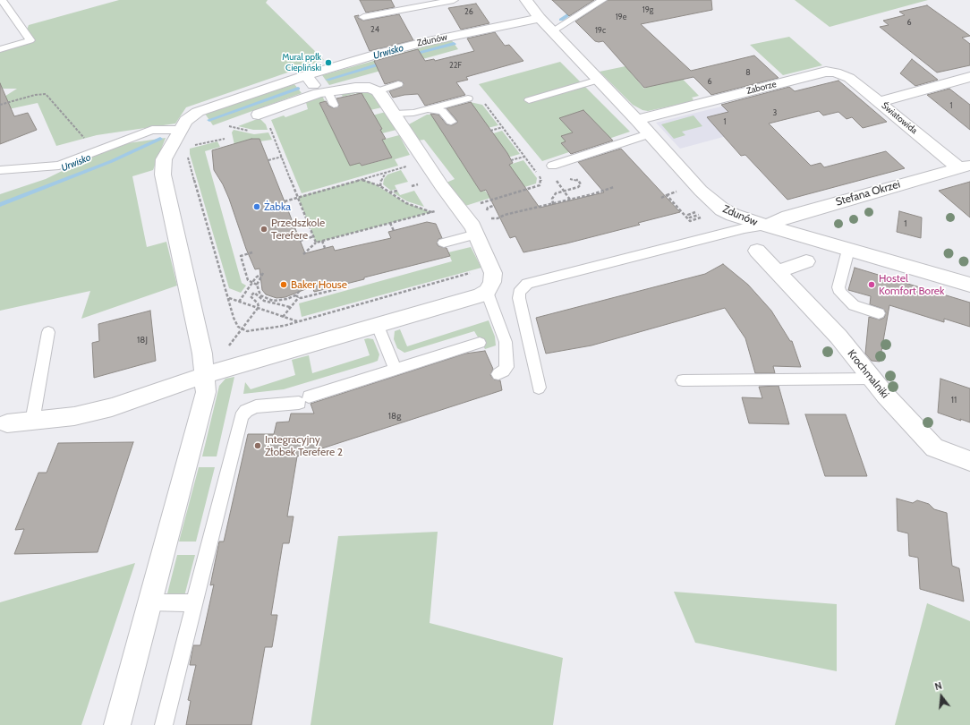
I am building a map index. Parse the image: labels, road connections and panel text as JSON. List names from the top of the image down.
{
  "streets": {
    "street": [
      "Zdunów",
      "Zaborze",
      "Światowida",
      "Stefana Okrzei",
      "Krochmalniki"
    ]
  },
  "crossings": [
    ["Zdunów", "Zaborze"],
    ["Zdunów", "Stefana Okrzei"],
    ["Zaborze", "Światowida"],
    ["Światowida", "Stefana Okrzei"]
  ],
  "water": ["Urwisko"],
  "places": [
    "Mural ppłk Ciepliński",
    "Żabka",
    "Przedszkole Terefere",
    "Baker House",
    "Hostel Komfort Borek",
    "Integracyjny Żłobek Terefere 2"
  ],
  "house_numbers": [
    "19g",
    "26",
    "19e",
    "6",
    "24",
    "19c",
    "22F",
    "8",
    "6",
    "1",
    "3",
    "1",
    "1",
    "18J",
    "11",
    "18g"
  ],
  "north": "top"
}
